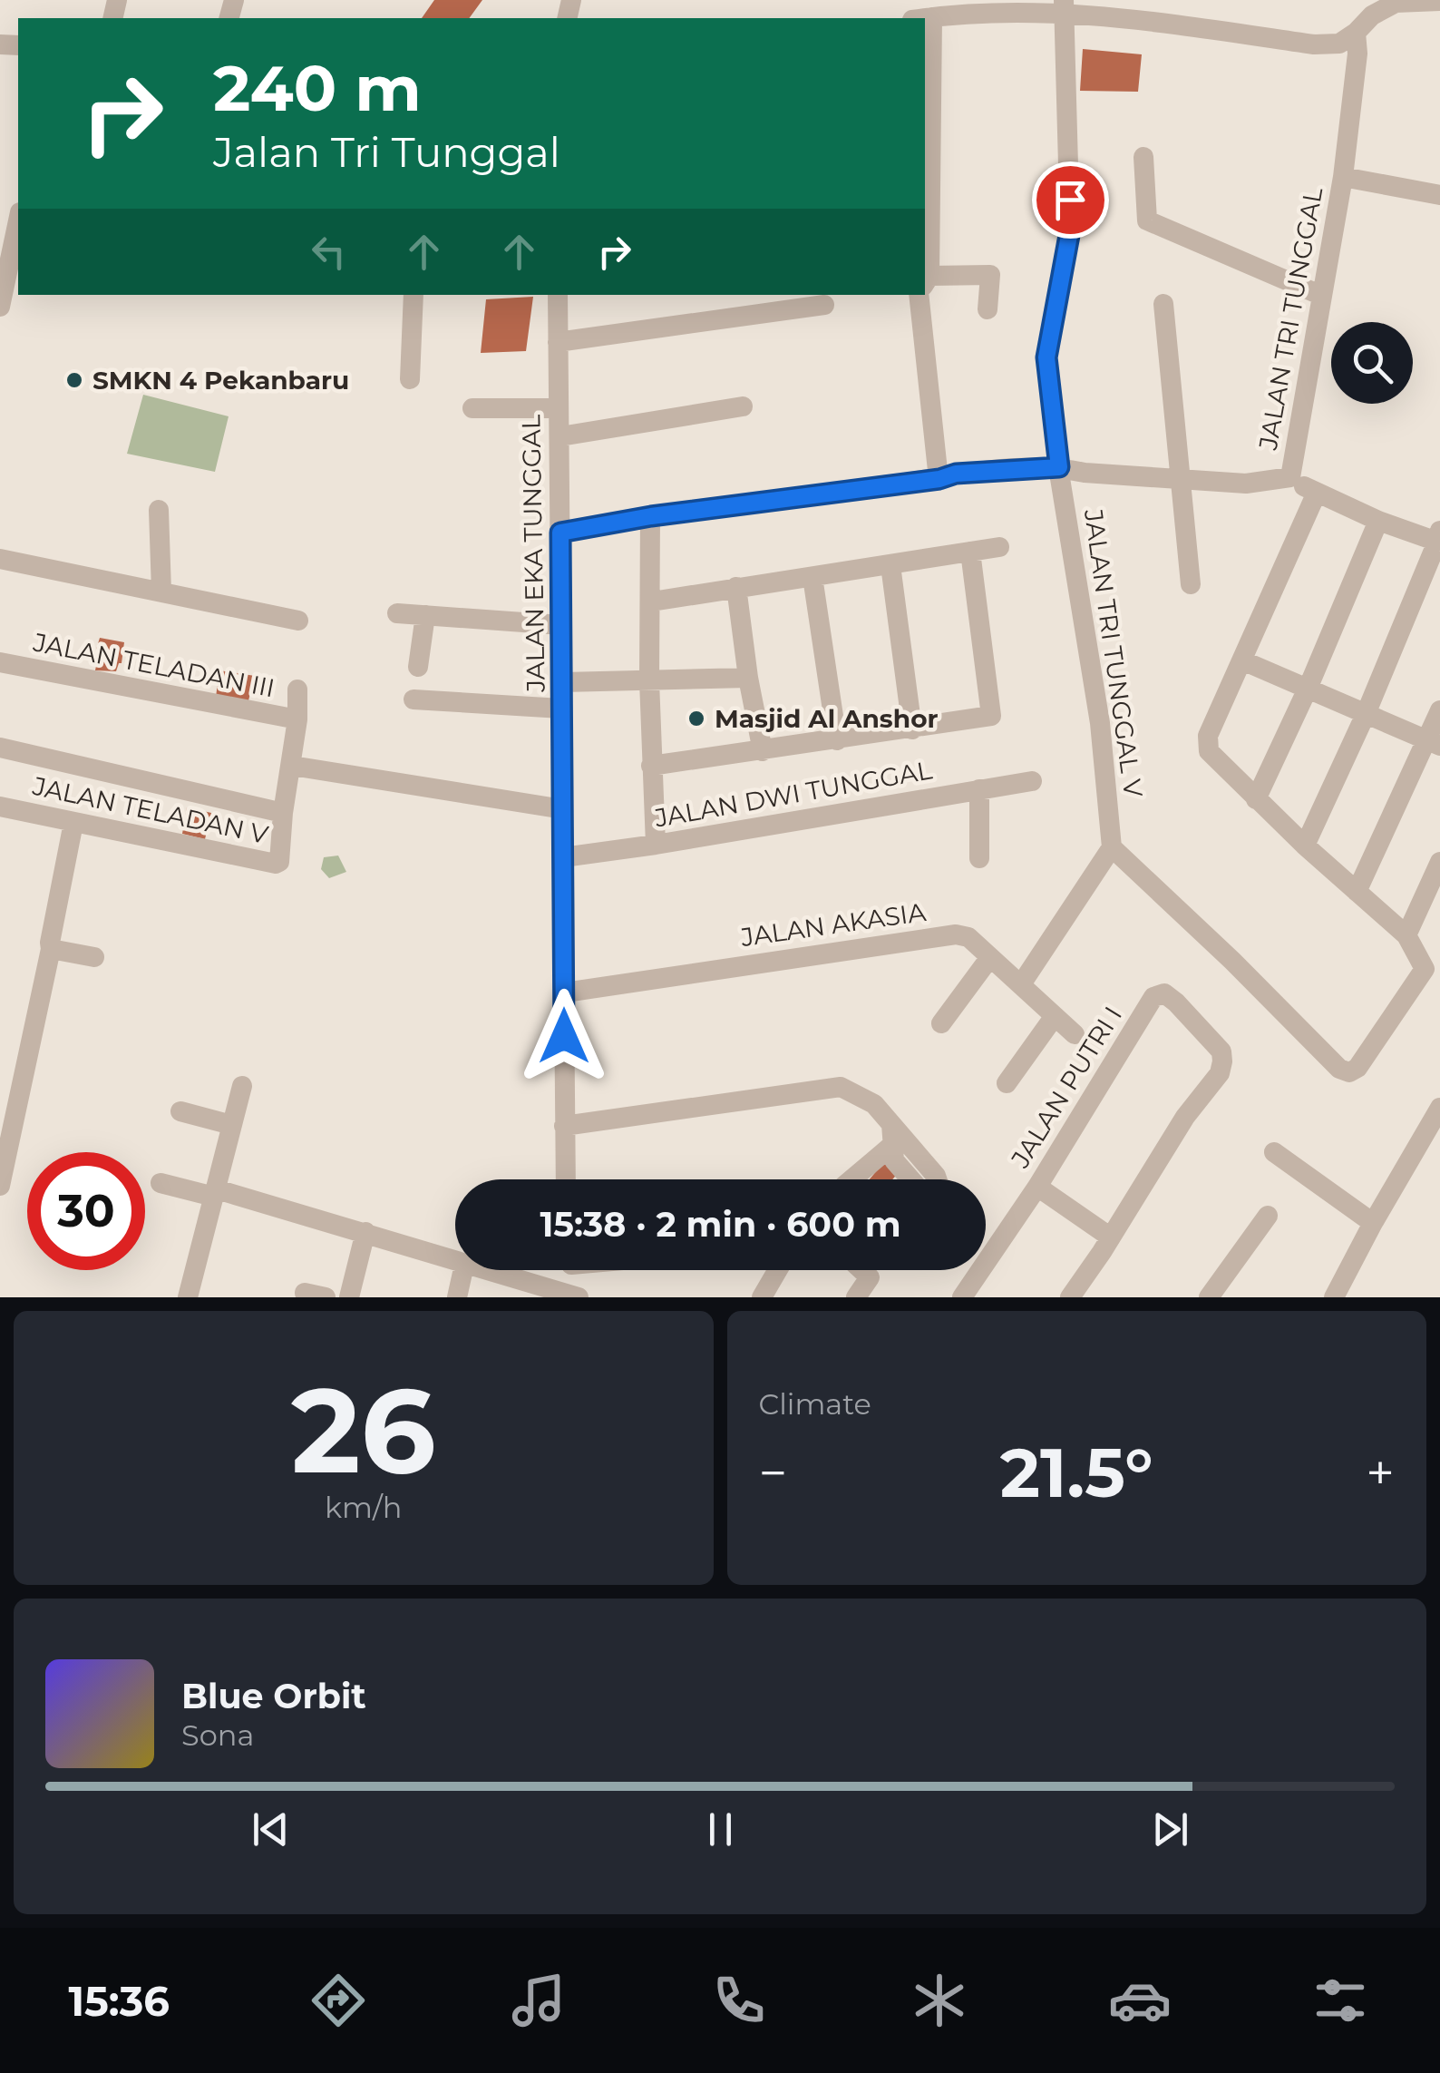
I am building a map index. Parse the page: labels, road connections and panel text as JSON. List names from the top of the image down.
{
  "streets": {
    "street": [
      "JALAN TRI TUNGGAL",
      "JALAN EKA TUNGGAL",
      "JALAN TRI TUNGGAL V",
      "JALAN TELADAN III",
      "JALAN DWI TUNGGAL",
      "JALAN TELADAN V",
      "JALAN AKASIA",
      "JALAN PUTRI I"
    ]
  },
  "crossings": [
    ["JALAN TRI TUNGGAL", "JALAN EKA TUNGGAL"],
    ["JALAN TRI TUNGGAL", "JALAN TRI TUNGGAL V"],
    ["JALAN EKA TUNGGAL", "JALAN DWI TUNGGAL"],
    ["JALAN EKA TUNGGAL", "JALAN AKASIA"],
    ["JALAN TELADAN III", "JALAN TELADAN V"]
  ],
  "places": ["SMKN 4 Pekanbaru", "Masjid Al Anshor"],
  "page": {
    "turn": ["240 m", "Jalan Tri Tunggal"],
    "limit": "30",
    "trip": "15:38 · 2 min · 600 m",
    "tile": [
      ["26", "km/h"],
      "Climate"
    ],
    "heat": ["−", "21.5°", "+"],
    "song": ["Blue Orbit", "Sona"],
    "tabs": "15:36"
  }
}
